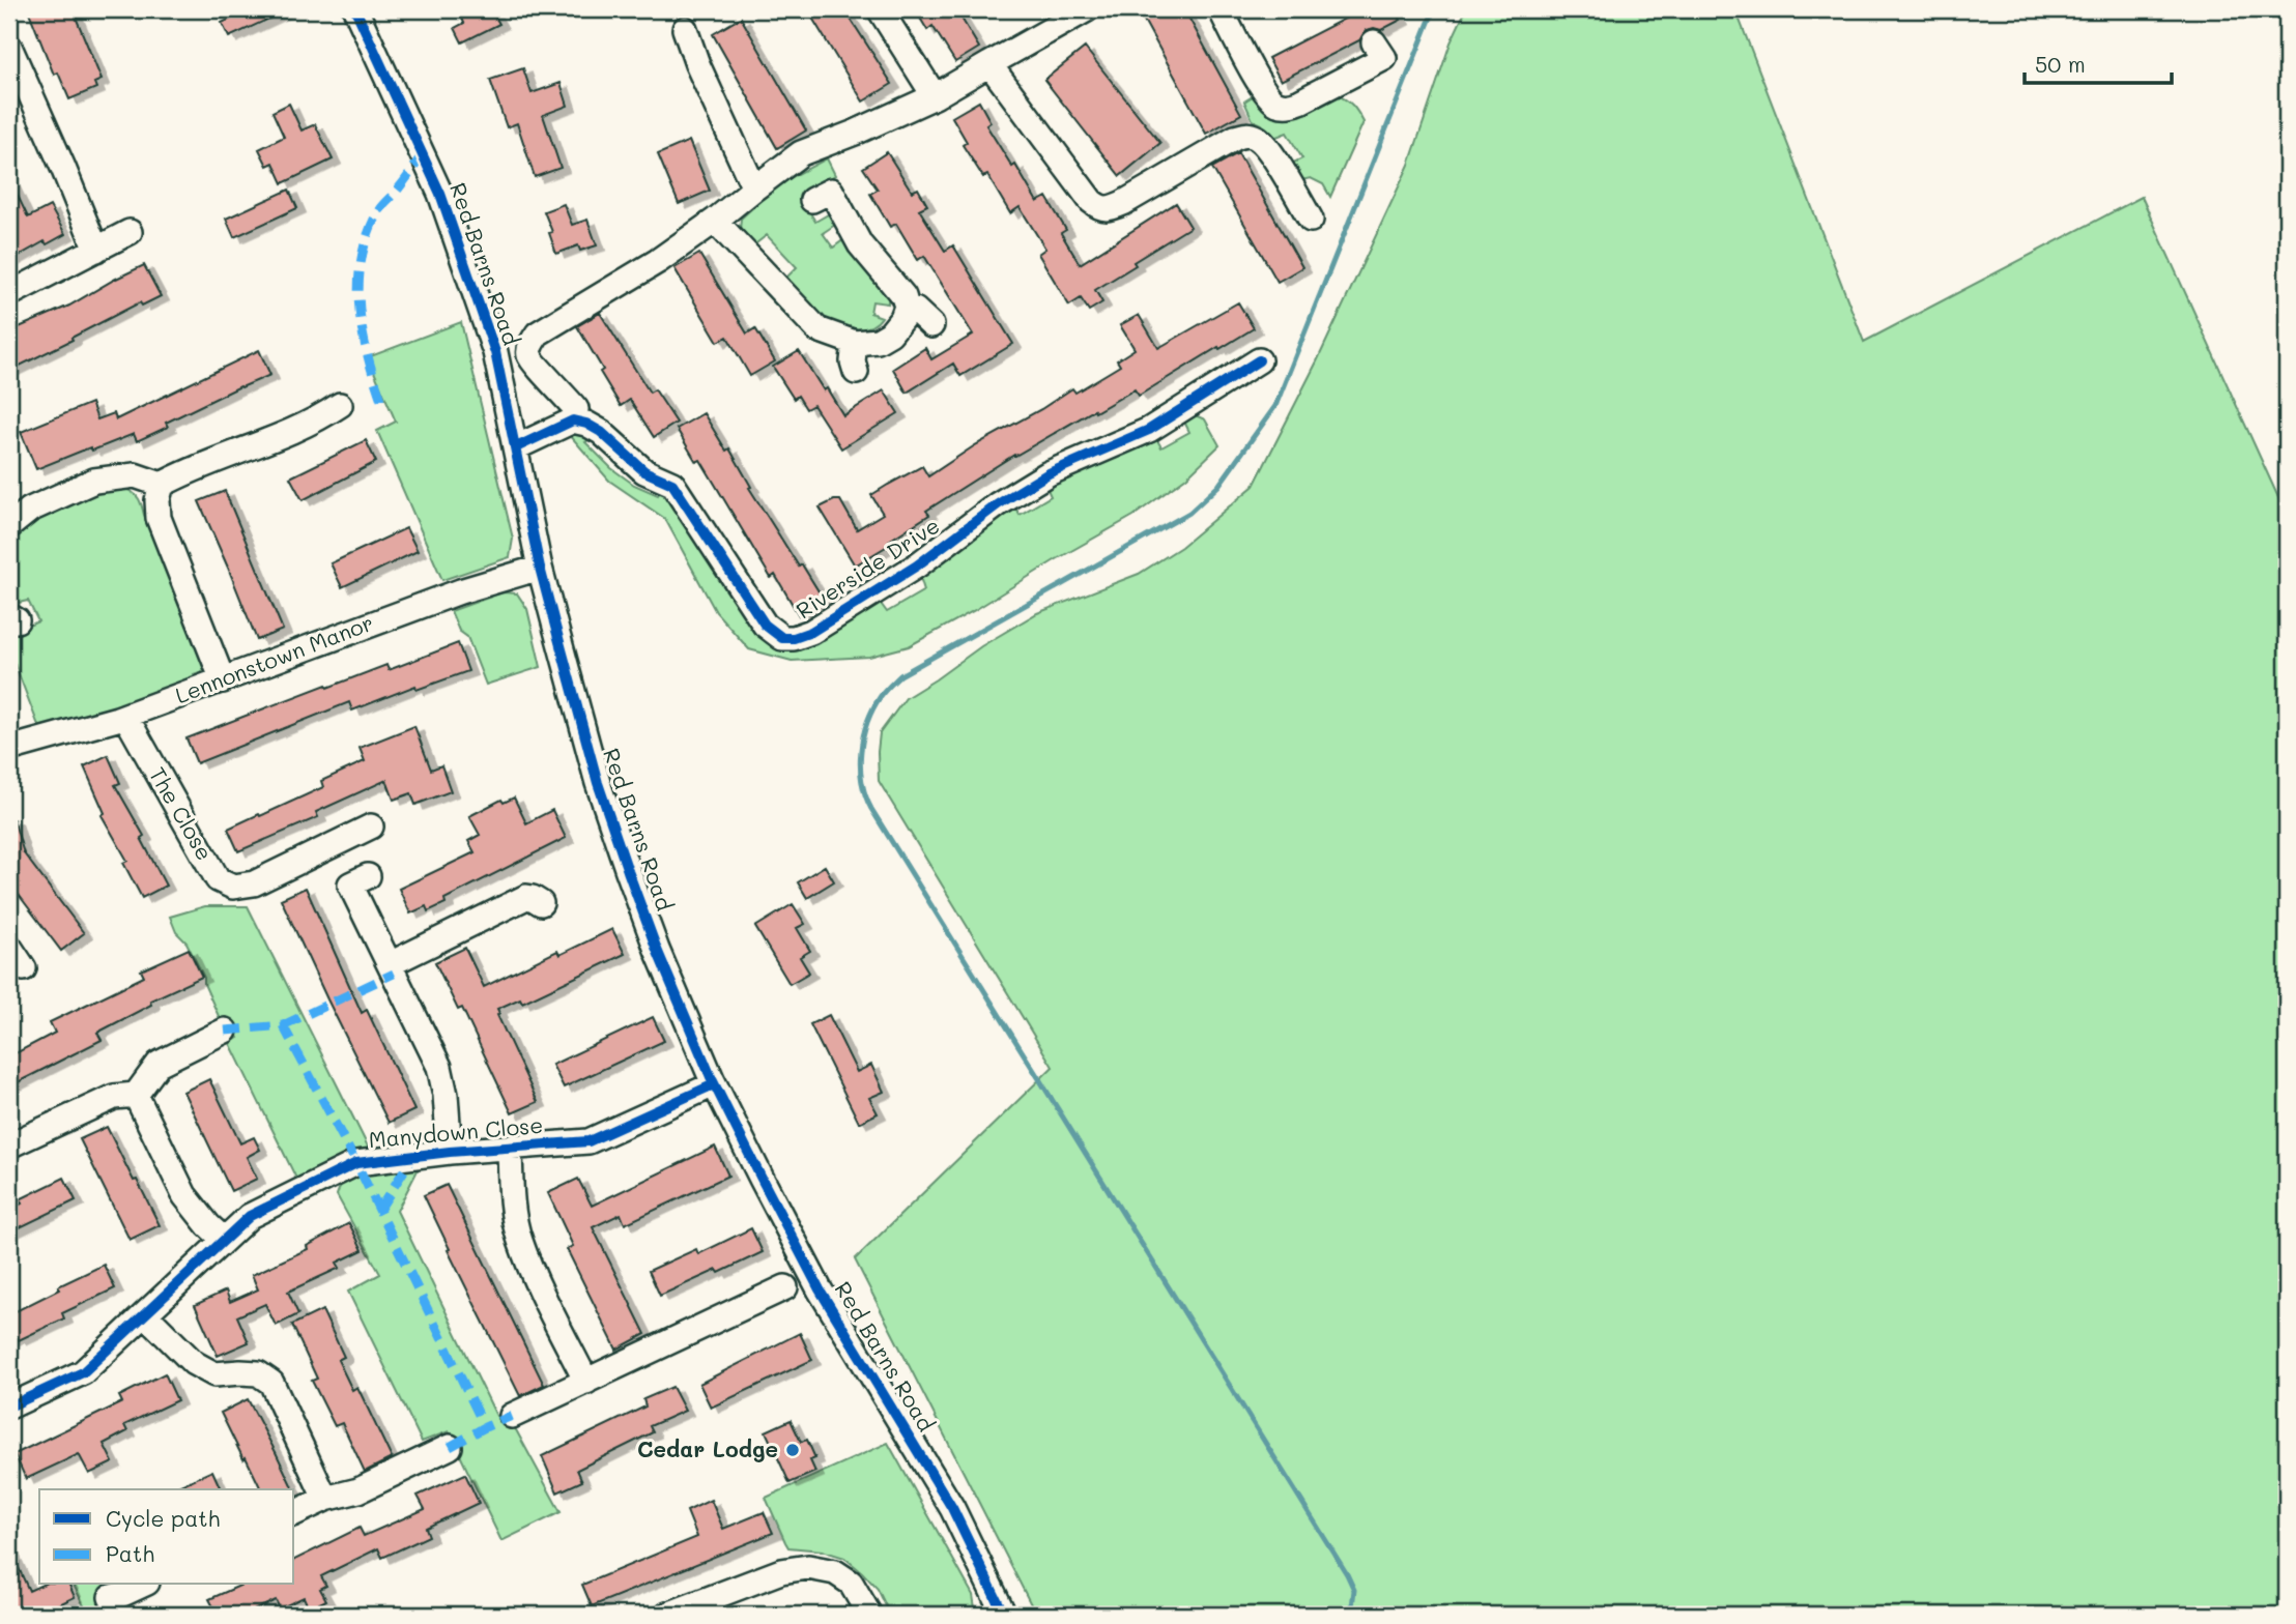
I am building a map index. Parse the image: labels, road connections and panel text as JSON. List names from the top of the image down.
{
  "streets": {
    "street": [
      "Red Barns Road",
      "Riverside Drive",
      "Lennonstown Manor",
      "The Close",
      "Manydown Close"
    ]
  },
  "crossings": [
    ["Red Barns Road", "Lennonstown Manor"],
    ["Red Barns Road", "Manydown Close"],
    ["Lennonstown Manor", "The Close"]
  ],
  "places": ["Cedar Lodge"],
  "legend": ["Cycle path", "Path"],
  "scale_bar": "50 m"
}
